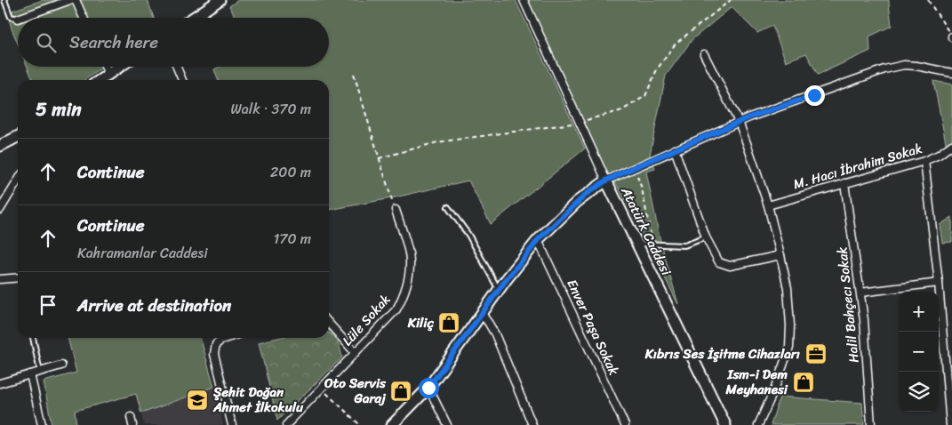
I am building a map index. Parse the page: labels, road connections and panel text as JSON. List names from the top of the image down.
{
  "streets": {
    "street": [
      "M. Hacı İbrahim Sokak",
      "Atatürk Caddesi",
      "Halil Bahçecı Sokak",
      "Lüle Sokak",
      "Enver Paşa Sokak"
    ]
  },
  "crossings": [
    ["M. Hacı İbrahim Sokak", "Halil Bahçecı Sokak"]
  ],
  "places": {
    "shop": ["Kiliç", "Ism-i Dem Meyhanesi", "Oto Servis Garaj"],
    "office": ["Kıbrıs Ses İşitme Cihazları"],
    "school or university": ["Şehit Doğan Ahmet İlkokulu"]
  },
  "page": {
    "search": "Search here",
    "heading": ["5 min", "Walk · 370 m"],
    "list": [
      ["Continue", "200 m"],
      ["Continue", "Kahramanlar Caddesi", "170 m"],
      "Arrive at destination"
    ],
    "map_buttons": ["+", "−"]
  }
}
